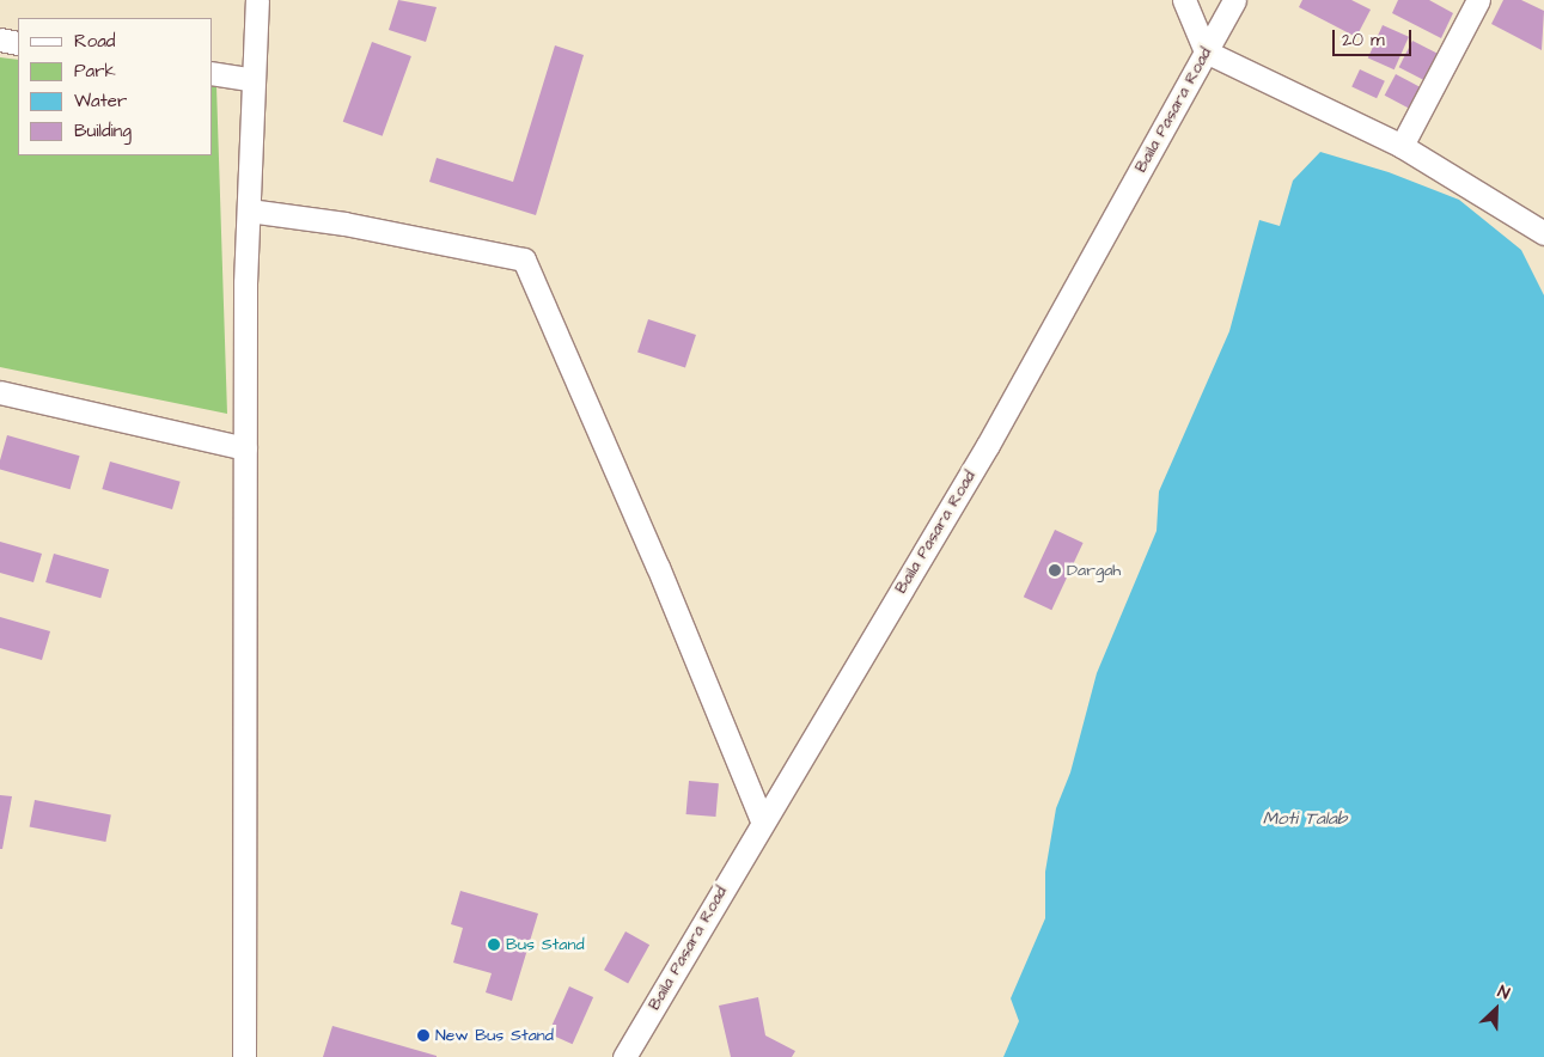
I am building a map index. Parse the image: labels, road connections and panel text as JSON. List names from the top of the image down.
{
  "streets": {
    "street": ["Baila Pasara Road"]
  },
  "water": ["Moti Talab"],
  "places": ["Dargah", "Bus Stand", "New Bus Stand"],
  "legend": [
    "Road",
    "Park",
    "Water",
    "Building"
  ],
  "scale_bar": "20 m",
  "north": "top right"
}
